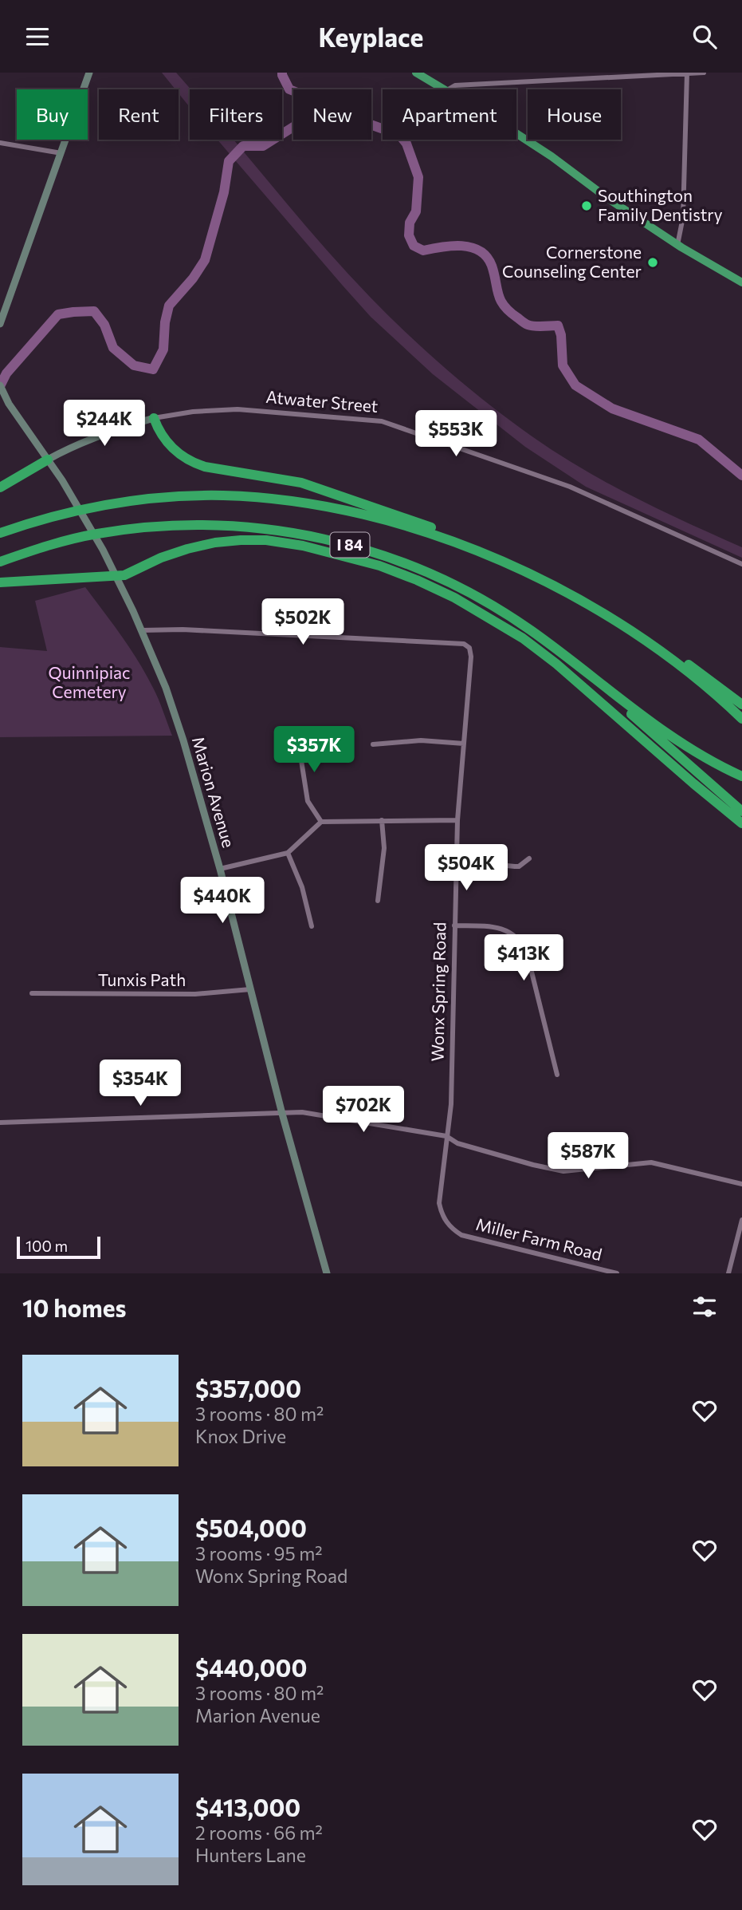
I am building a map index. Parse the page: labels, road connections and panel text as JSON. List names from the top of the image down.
{
  "streets": {
    "highway": ["I 84"],
    "main road": ["Atwater Street", "Marion Avenue"],
    "street": ["Tunxis Path", "Wonx Spring Road", "Miller Farm Road"]
  },
  "crossings": [
    ["Atwater Street", "Marion Avenue"],
    ["Marion Avenue", "Tunxis Path"],
    ["Marion Avenue", "Wonx Spring Road"],
    ["Wonx Spring Road", "Miller Farm Road"]
  ],
  "parks": ["Quinnipiac Cemetery"],
  "places": ["Southington Family Dentistry", "Cornerstone Counseling Center"],
  "scale_bar": "100 m",
  "page": {
    "header": "Keyplace",
    "chip": [
      "Buy",
      "Rent",
      "Filters",
      "New",
      "Apartment",
      "House"
    ],
    "price": [
      "$244K",
      "$553K",
      "$502K",
      "$357K",
      "$504K",
      "$440K",
      "$413K",
      "$354K",
      "$702K",
      "$587K"
    ],
    "scale": "100 m",
    "heading": "10 homes",
    "list": [
      {
        "name": "$357,000",
        "note": "3 rooms · 80 m² · Knox Drive"
      },
      {
        "name": "$504,000",
        "note": "3 rooms · 95 m² · Wonx Spring Road"
      },
      {
        "name": "$440,000",
        "note": "3 rooms · 80 m² · Marion Avenue"
      },
      {
        "name": "$413,000",
        "note": "2 rooms · 66 m² · Hunters Lane"
      }
    ]
  }
}
